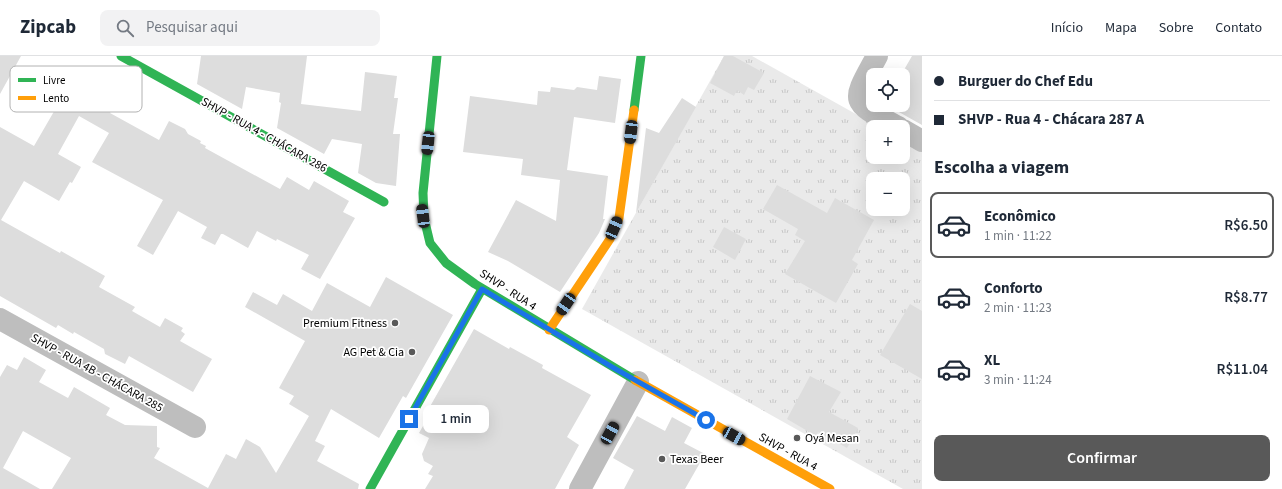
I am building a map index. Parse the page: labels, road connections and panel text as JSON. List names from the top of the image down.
{
  "streets": {
    "street": ["SHVP - RUA 4 - CHÁCARA 286", "SHVP - RUA 4", "SHVP - RUA 4B - CHÁCARA 285"]
  },
  "places": [
    "Premium Fitness",
    "AG Pet & Cia",
    "Oyá Mesan",
    "Texas Beer"
  ],
  "legend": ["Livre", "Lento"],
  "page": {
    "header": "Zipcab",
    "search": "Pesquisar aqui",
    "nav": [
      "Início",
      "Mapa",
      "Sobre",
      "Contato"
    ],
    "banner": ["Burguer do Chef Edu", "SHVP - Rua 4 - Chácara 287 A"],
    "map_buttons": ["+", "−"],
    "heading": "Escolha a viagem",
    "list": [
      {
        "name": "Econômico",
        "note": "1 min · 11:22",
        "value": "R$6.50"
      },
      {
        "name": "Conforto",
        "note": "2 min · 11:23",
        "value": "R$8.77"
      },
      {
        "name": "XL",
        "note": "3 min · 11:24",
        "value": "R$11.04"
      }
    ],
    "bubble": "1 min",
    "buttons": "Confirmar"
  }
}
